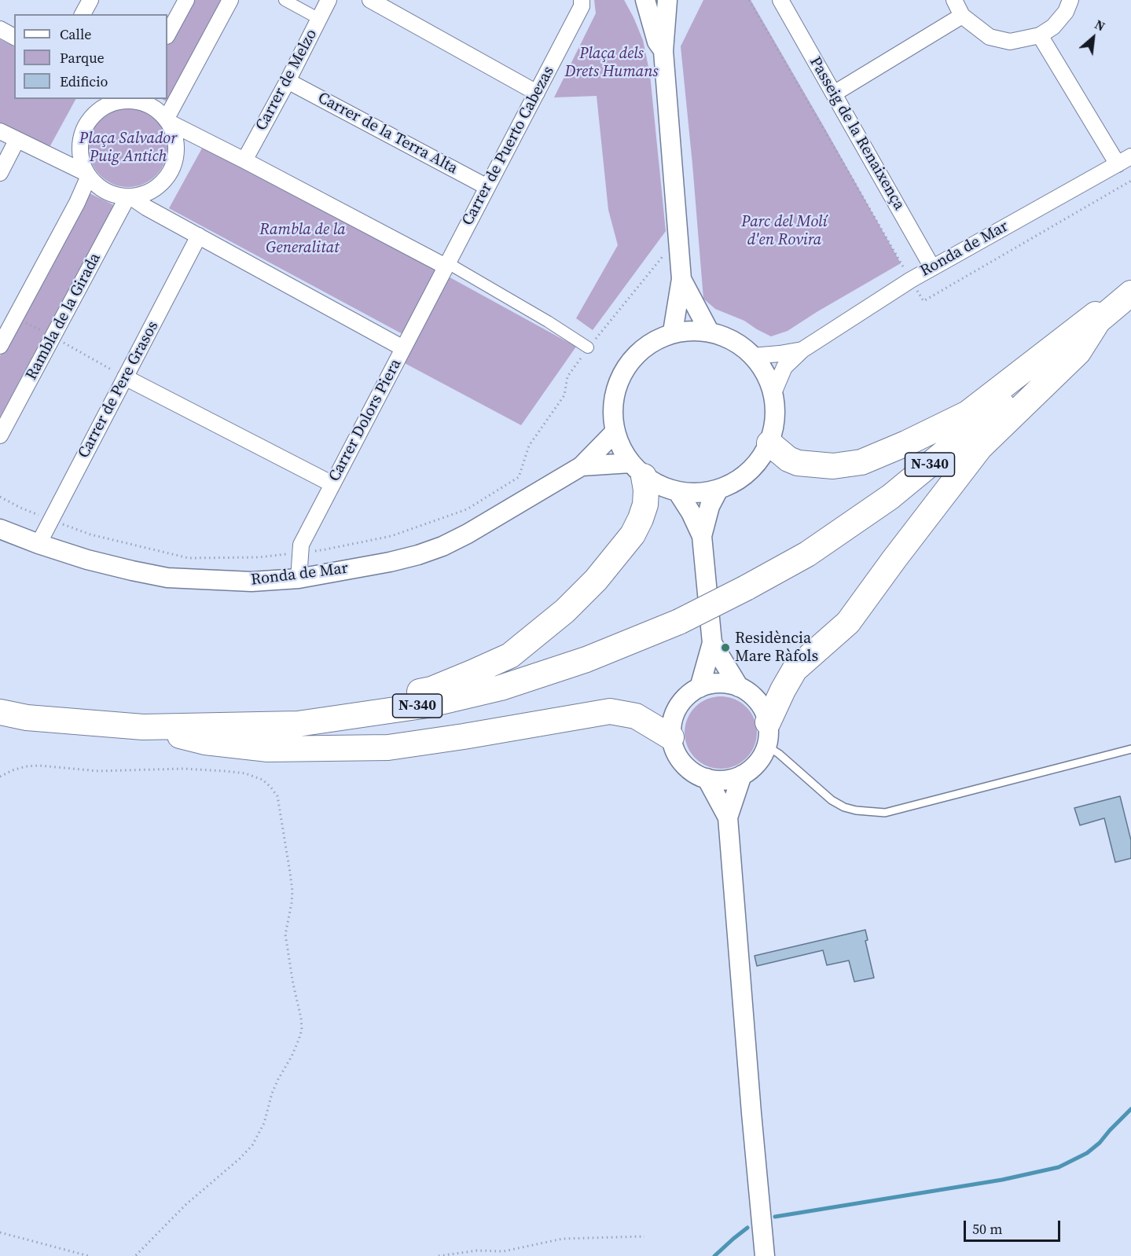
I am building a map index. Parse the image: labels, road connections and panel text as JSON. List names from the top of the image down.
{
  "streets": {
    "highway": ["N-340"],
    "street": [
      "Carrer de Melzo",
      "Carrer de la Terra Alta",
      "Passeig de la Renaixença",
      "Carrer de Puerto Cabezas",
      "Ronda de Mar",
      "Rambla de la Girada",
      "Carrer de Pere Grasos",
      "Carrer Dolors Piera"
    ]
  },
  "crossings": [
    ["Carrer de Melzo", "Carrer de la Terra Alta"],
    ["Carrer de la Terra Alta", "Carrer de Puerto Cabezas"],
    ["Passeig de la Renaixença", "Ronda de Mar"],
    ["Carrer de Puerto Cabezas", "Carrer Dolors Piera"],
    ["Ronda de Mar", "Carrer de Pere Grasos"],
    ["Ronda de Mar", "Carrer Dolors Piera"]
  ],
  "parks": [
    "Plaça dels Drets Humans",
    "Plaça Salvador Puig Antich",
    "Parc del Molí d'en Rovira",
    "Rambla de la Generalitat"
  ],
  "places": ["Residència Mare Ràfols"],
  "legend": ["Calle", "Parque", "Edificio"],
  "scale_bar": "50 m",
  "north": "top right"
}
